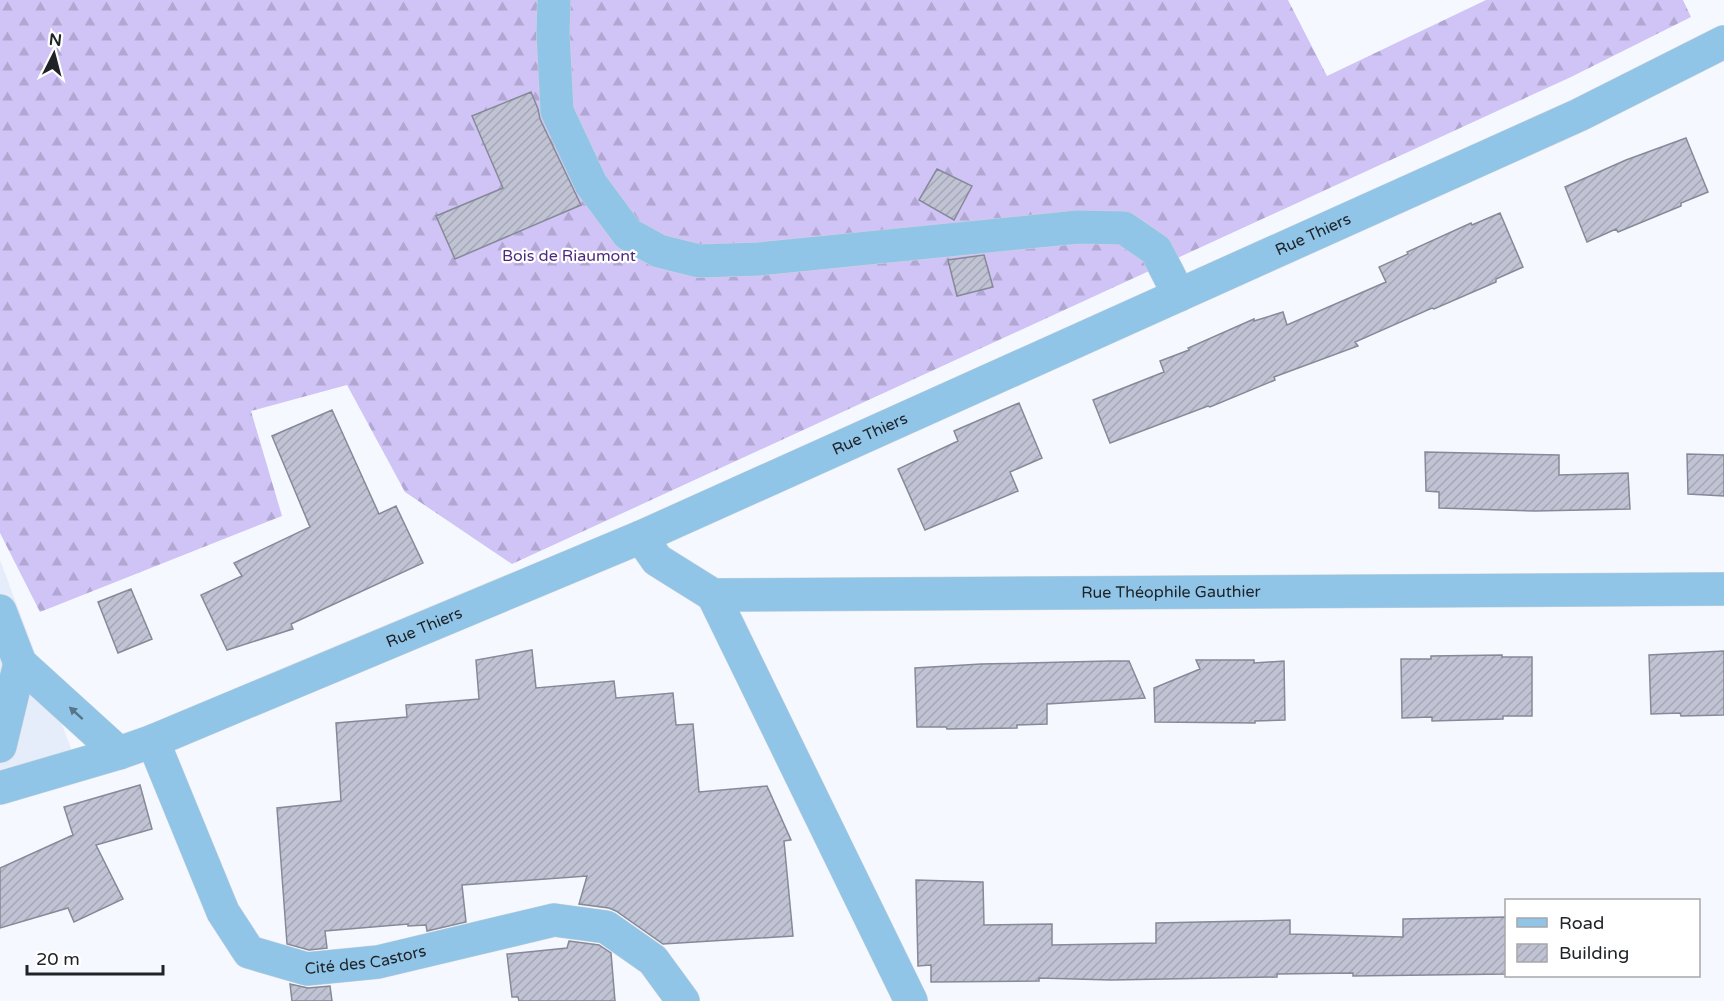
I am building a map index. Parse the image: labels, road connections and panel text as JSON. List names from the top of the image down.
{
  "streets": {
    "street": ["Rue Thiers", "Rue Théophile Gauthier", "Cité des Castors"]
  },
  "crossings": [
    ["Rue Thiers", "Cité des Castors"]
  ],
  "parks": ["Bois de Riaumont"],
  "legend": ["Road", "Building"],
  "scale_bar": "20 m",
  "north": "top"
}
